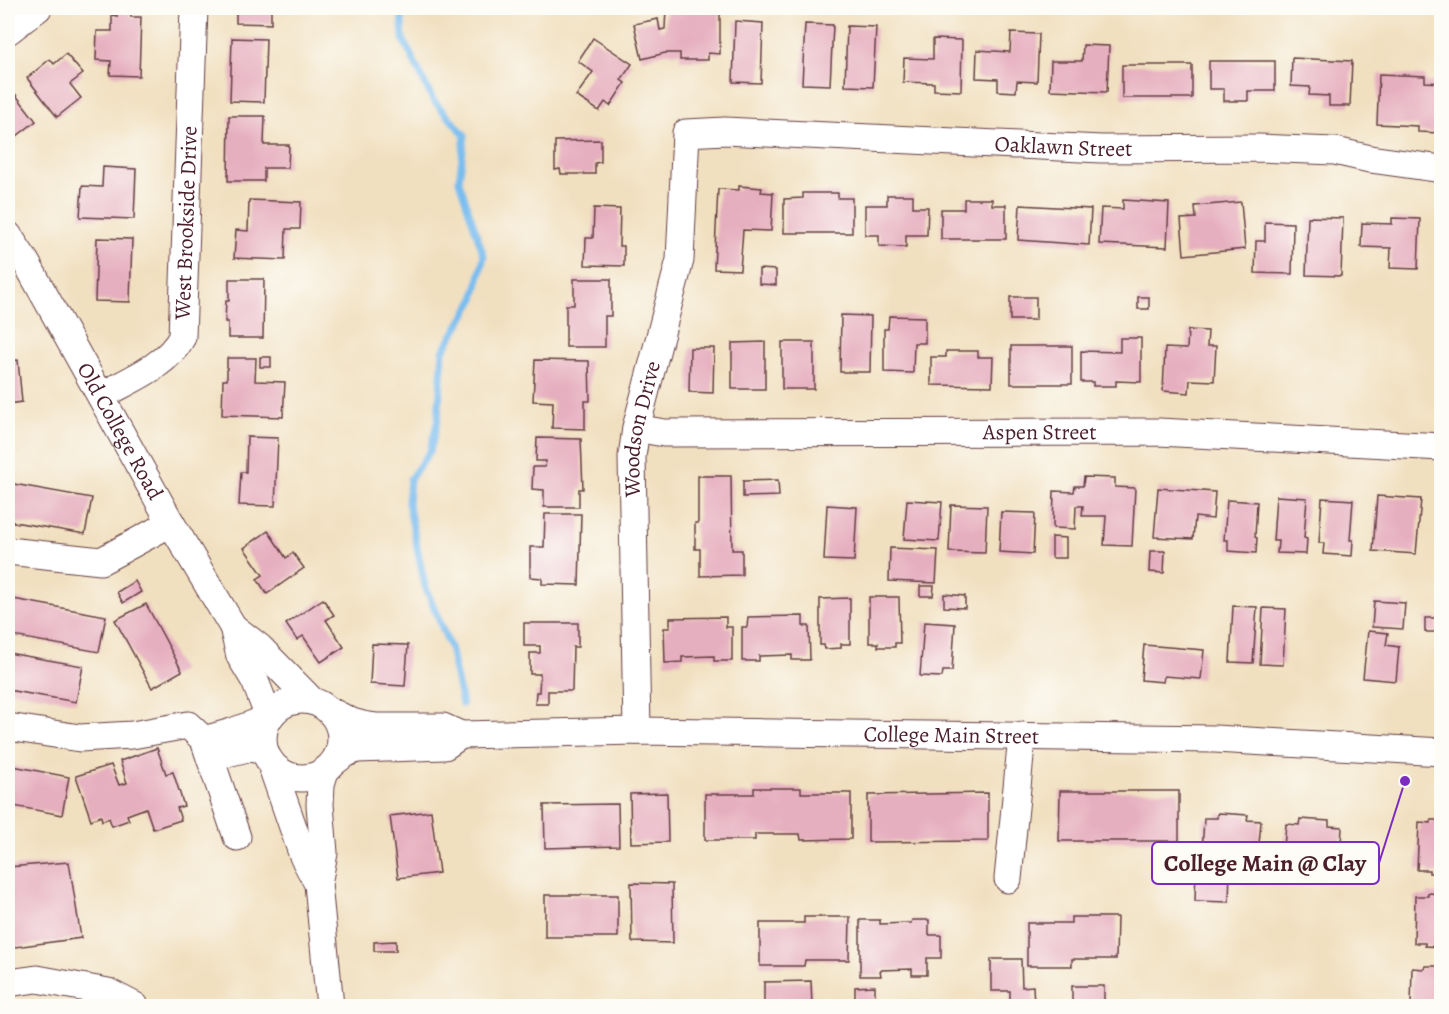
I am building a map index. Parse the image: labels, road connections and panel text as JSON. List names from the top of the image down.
{
  "streets": {
    "street": [
      "Oaklawn Street",
      "West Brookside Drive",
      "Woodson Drive",
      "Old College Road",
      "Aspen Street",
      "College Main Street"
    ]
  },
  "crossings": [
    ["Oaklawn Street", "Woodson Drive"],
    ["West Brookside Drive", "Old College Road"],
    ["Woodson Drive", "Aspen Street"],
    ["Woodson Drive", "College Main Street"],
    ["Old College Road", "College Main Street"]
  ],
  "places": ["College Main @ Clay"]
}
